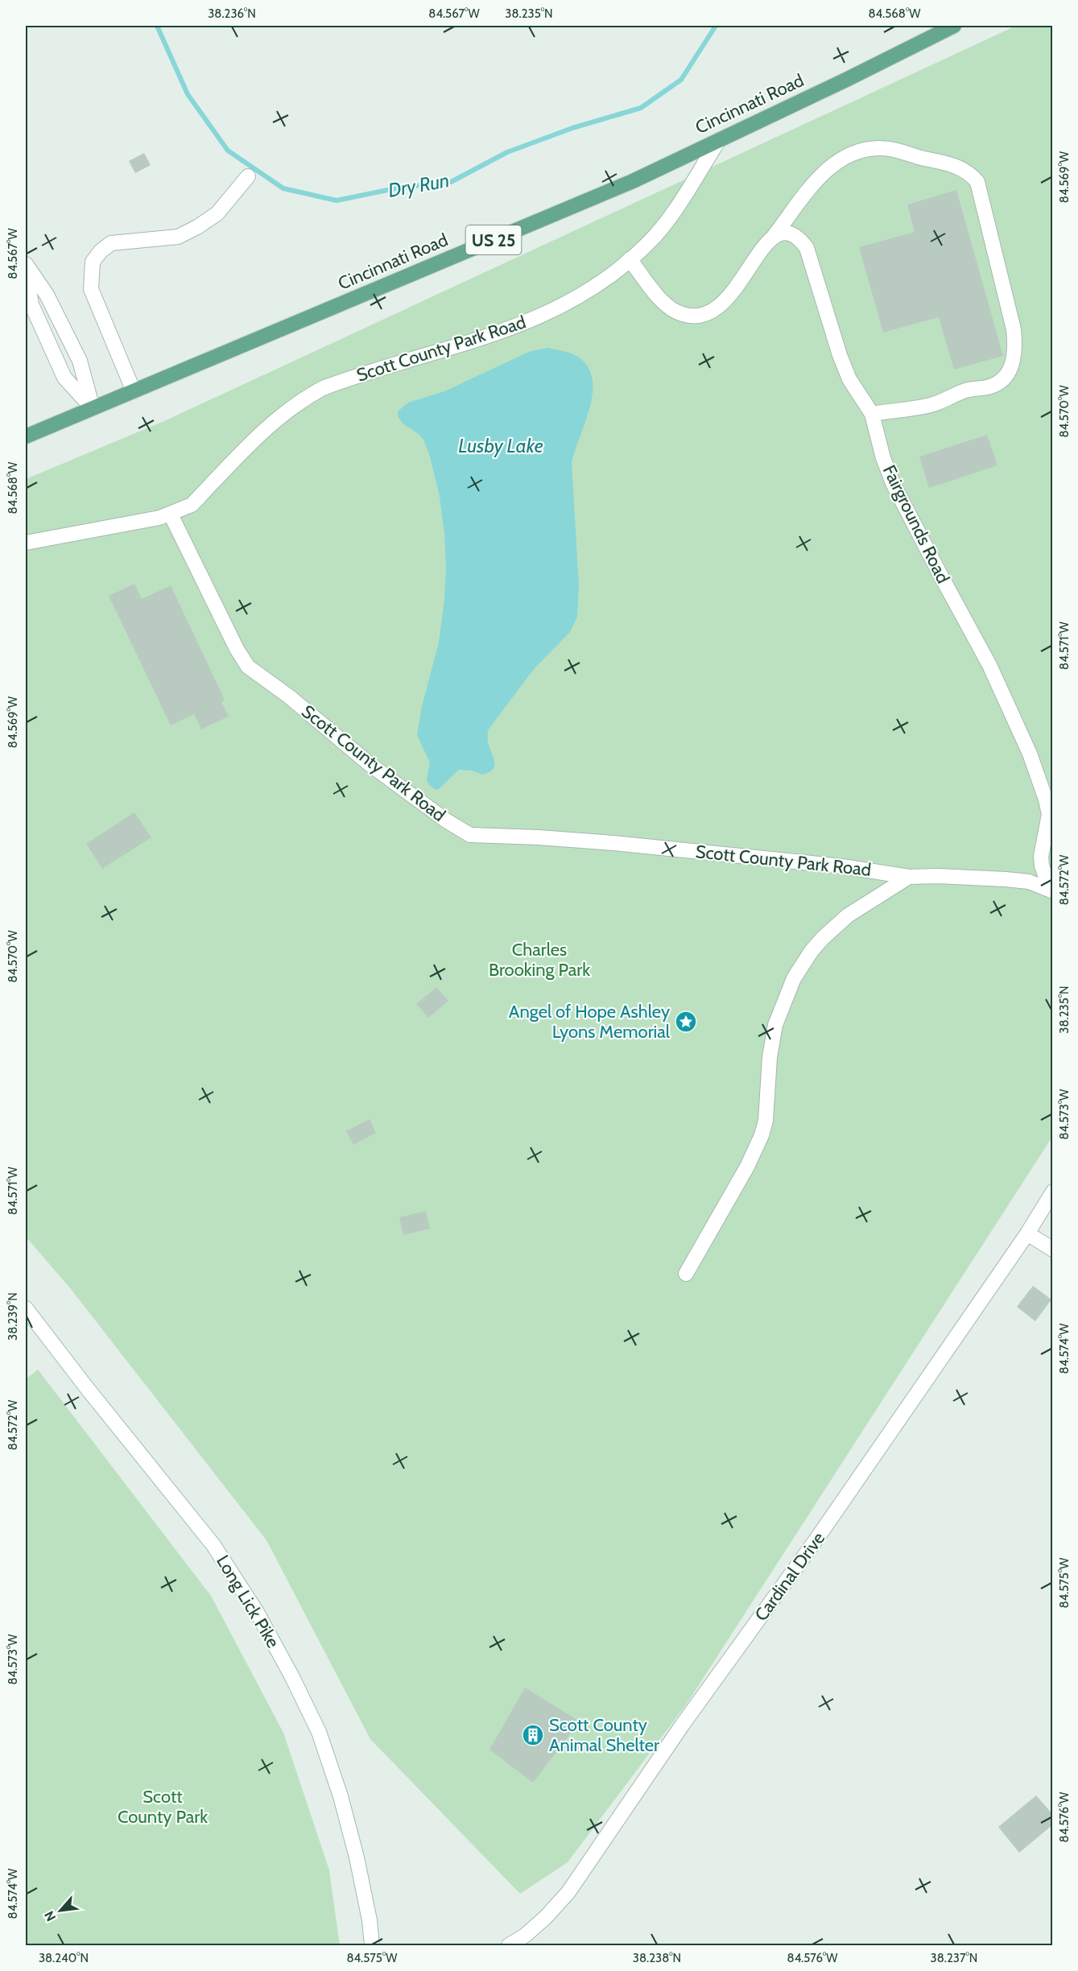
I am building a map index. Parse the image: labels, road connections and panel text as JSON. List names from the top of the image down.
{
  "streets": {
    "main road": ["Cincinnati Road", "US 25"],
    "street": [
      "Scott County Park Road",
      "Fairgrounds Road",
      "Cardinal Drive",
      "Long Lick Pike"
    ]
  },
  "crossings": [
    ["Cincinnati Road", "Scott County Park Road"],
    ["Scott County Park Road", "Fairgrounds Road"]
  ],
  "water": ["Dry Run", "Lusby Lake"],
  "parks": ["Charles Brooking Park", "Scott County Park"],
  "places": {
    "place": ["Angel of Hope Ashley Lyons Memorial"],
    "building": ["Scott County Animal Shelter"]
  },
  "north": "bottom left",
  "coordinates": [
    "38.236°N",
    "84.567°W",
    "38.235°N",
    "84.568°W",
    "84.569°W",
    "84.570°W",
    "84.571°W",
    "84.572°W",
    "84.573°W",
    "38.239°N",
    "84.574°W",
    "84.575°W",
    "84.576°W",
    "38.240°N",
    "38.238°N",
    "38.237°N"
  ]
}
